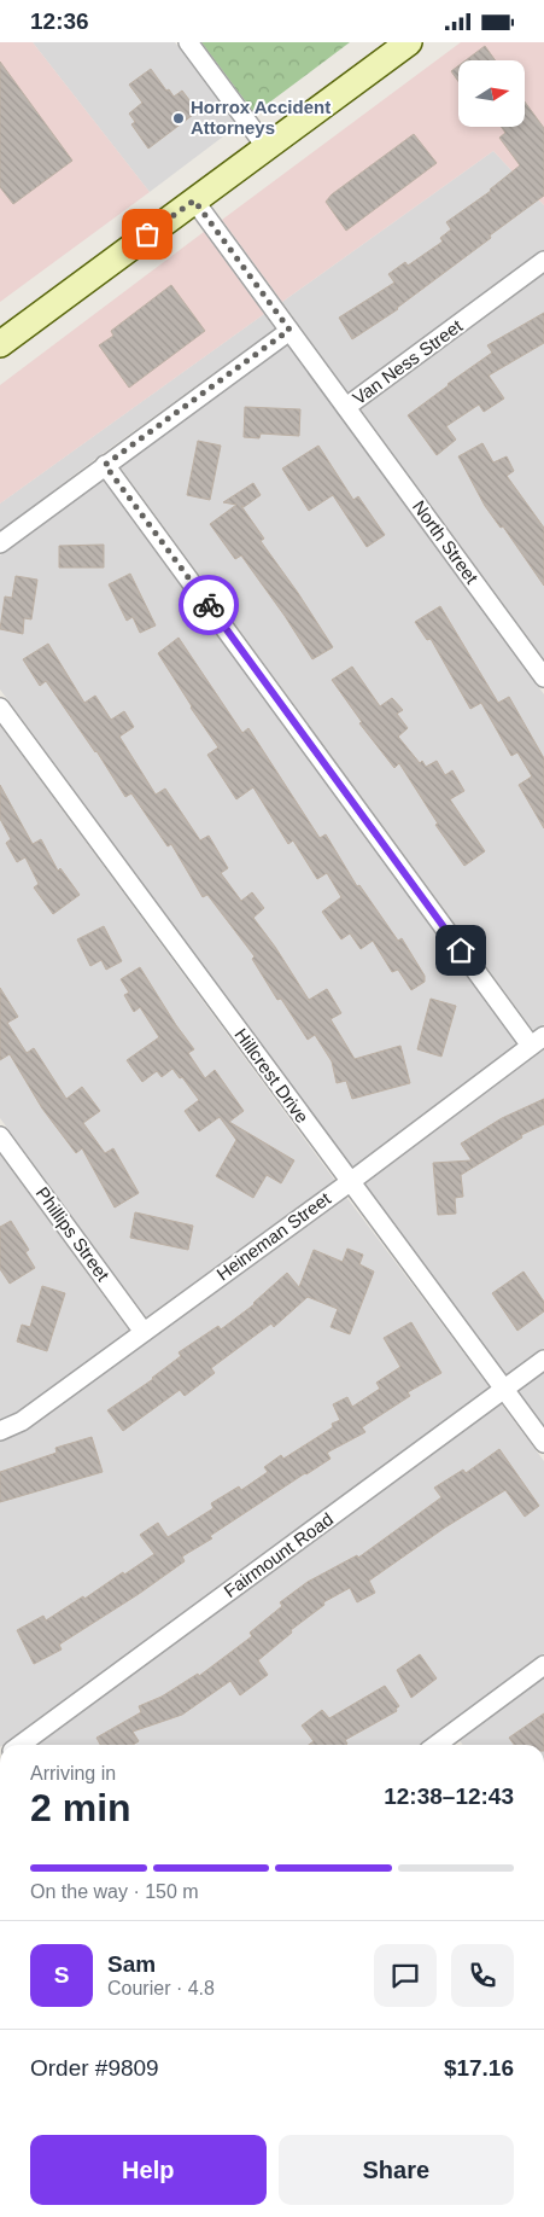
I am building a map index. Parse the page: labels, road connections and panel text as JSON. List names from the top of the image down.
{
  "streets": {
    "street": [
      "Van Ness Street",
      "North Street",
      "Hillcrest Drive",
      "Phillips Street",
      "Heineman Street",
      "Fairmount Road"
    ]
  },
  "crossings": [
    ["Van Ness Street", "North Street"],
    ["Hillcrest Drive", "Heineman Street"],
    ["Hillcrest Drive", "Fairmount Road"],
    ["Phillips Street", "Heineman Street"]
  ],
  "places": ["Horrox Accident Attorneys"],
  "north": "right",
  "page": {
    "status": "12:36",
    "heading": ["2 min", "Arriving in", "12:38–12:43"],
    "panel": [
      "Sam",
      "Courier · 4.8",
      "Order #9809",
      "$17.16"
    ],
    "bar": "On the way · 150 m",
    "round": "S",
    "buttons": ["Help", "Share"]
  }
}
